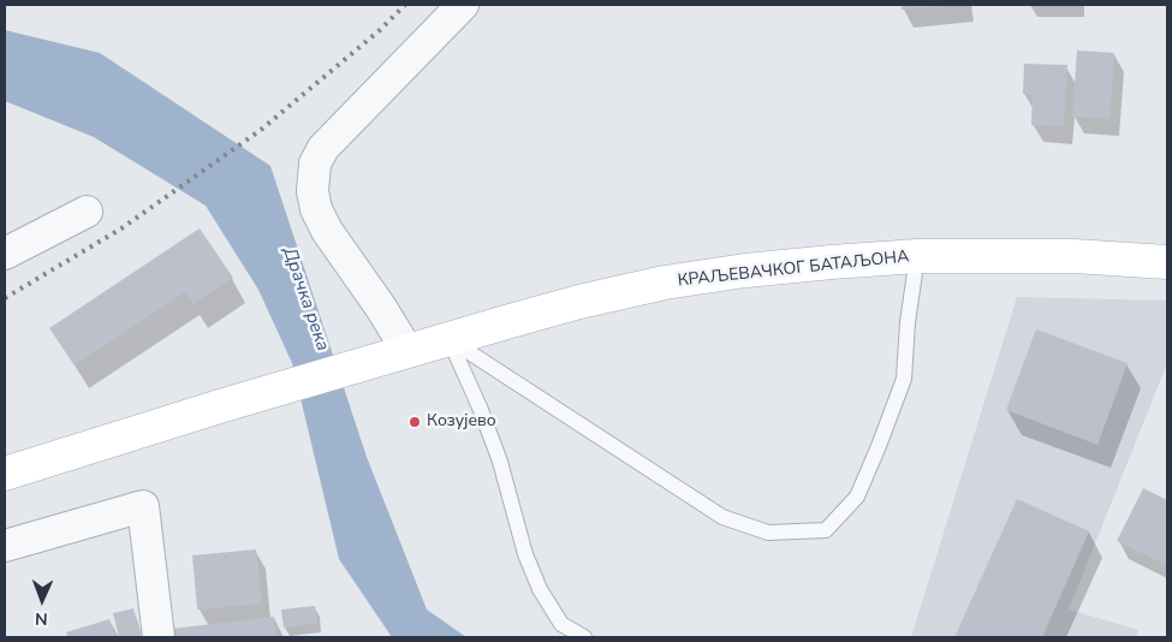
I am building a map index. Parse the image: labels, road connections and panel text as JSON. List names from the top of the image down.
{
  "streets": {
    "main road": ["КРАЉЕВАЧКОГ БАТАЉОНА"]
  },
  "water": ["Драчка река"],
  "places": ["Козујево"],
  "north": "bottom"
}
